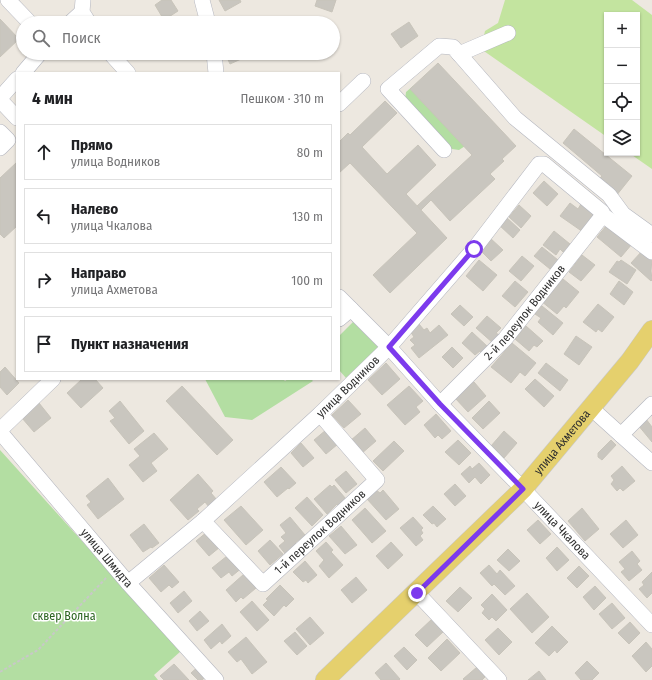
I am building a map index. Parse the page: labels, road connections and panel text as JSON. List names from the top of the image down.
{
  "streets": {
    "main road": ["улица Ахметова"],
    "street": [
      "2-й переулок Водников",
      "улица Водников",
      "улица Чкалова",
      "1-й переулок Водников",
      "улица Шмидта"
    ]
  },
  "crossings": [
    ["2-й переулок Водников", "улица Водников"],
    ["2-й переулок Водников", "улица Чкалова"],
    ["улица Водников", "улица Чкалова"],
    ["улица Водников", "1-й переулок Водников"],
    ["улица Водников", "улица Шмидта"],
    ["улица Ахметова", "улица Чкалова"]
  ],
  "parks": ["сквер Волна"],
  "page": {
    "map_buttons": ["+", "−"],
    "search": "Поиск",
    "heading": ["4 мин", "Пешком · 310 m"],
    "list": [
      ["Прямо", "улица Водников", "80 m"],
      ["Налево", "улица Чкалова", "130 m"],
      ["Направо", "улица Ахметова", "100 m"],
      "Пункт назначения"
    ]
  }
}
